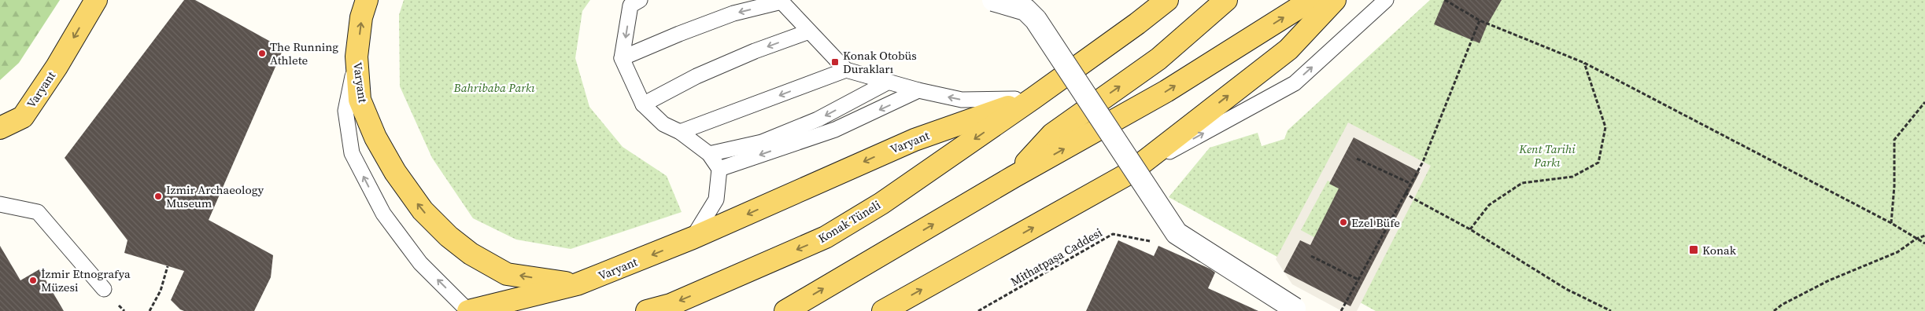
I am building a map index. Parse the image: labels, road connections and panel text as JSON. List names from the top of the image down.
{
  "streets": {
    "main road": ["Varyant", "Konak Tüneli"],
    "path": ["Mithatpaşa Caddesi"]
  },
  "crossings": [
    ["Varyant", "Konak Tüneli"]
  ],
  "parks": ["Bahribaba Parkı", "Kent Tarihi Parkı"],
  "places": {
    "other": [
      "The Running Athlete",
      "Izmir Archaeology Museum",
      "Ezel Büfe",
      "İzmir Etnografya Müzesi"
    ],
    "transit": ["Konak Otobüs Durakları", "Konak"]
  }
}
